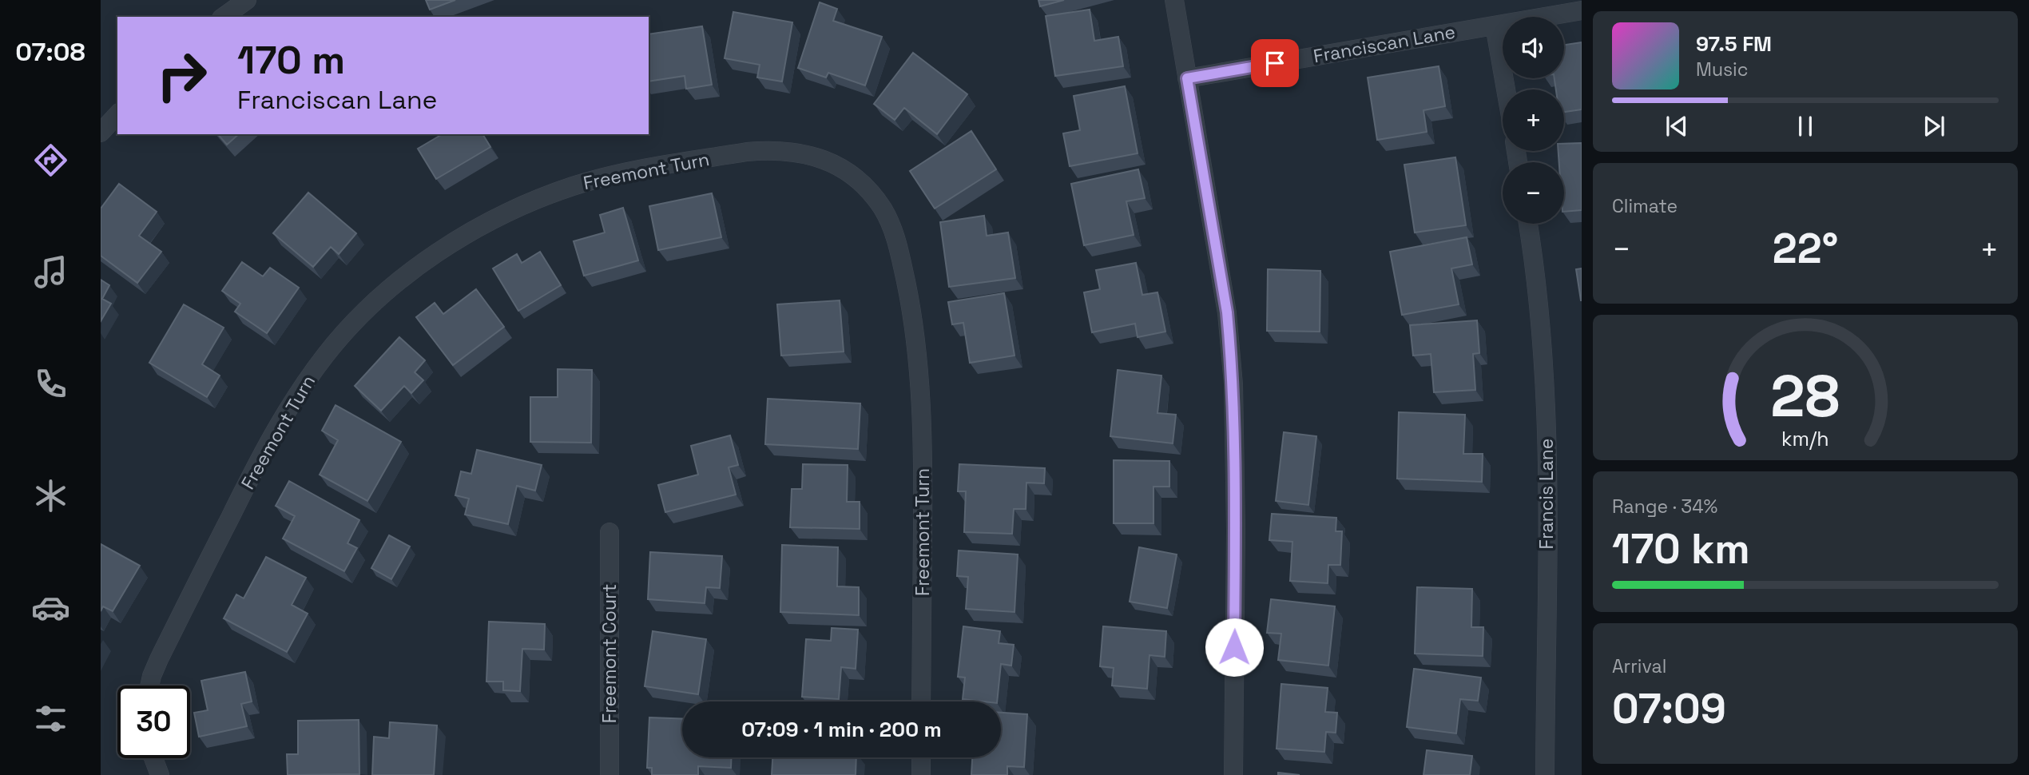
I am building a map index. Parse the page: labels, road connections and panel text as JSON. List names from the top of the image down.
{
  "streets": {
    "street": [
      "Franciscan Lane",
      "Freemont Turn",
      "Francis Lane",
      "Freemont Court"
    ]
  },
  "page": {
    "tabs": "07:08",
    "map_buttons": ["+", "−"],
    "turn": ["170 m", "Franciscan Lane"],
    "song": ["97.5 FM", "Music"],
    "tile": [
      "Climate",
      ["Range · 34%", "170 km"],
      ["Arrival", "07:09"]
    ],
    "heat": ["−", "22°", "+"],
    "limit": "30",
    "trip": "07:09 · 1 min · 200 m",
    "gauge": ["28", "km/h"]
  }
}
